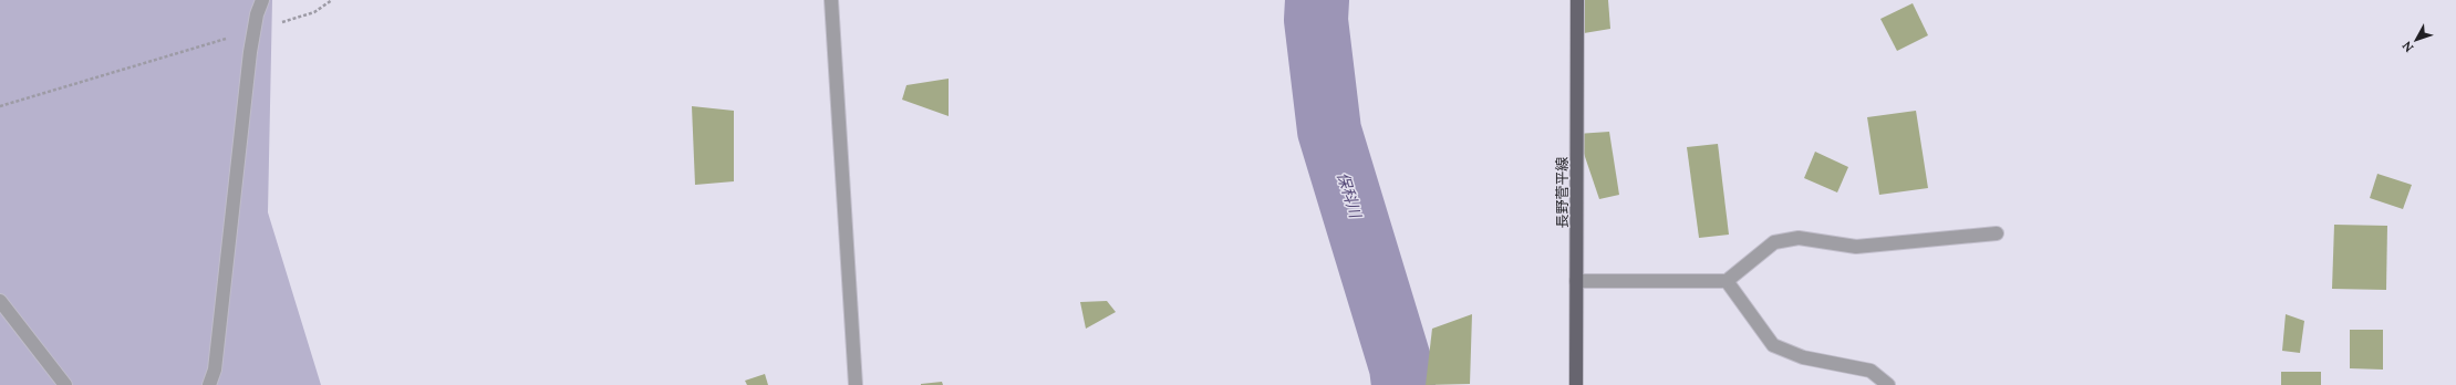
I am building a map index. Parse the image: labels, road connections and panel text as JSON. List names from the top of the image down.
{
  "streets": {
    "main road": ["長野菅平線"]
  },
  "water": ["保科川"],
  "north": "bottom left"
}
